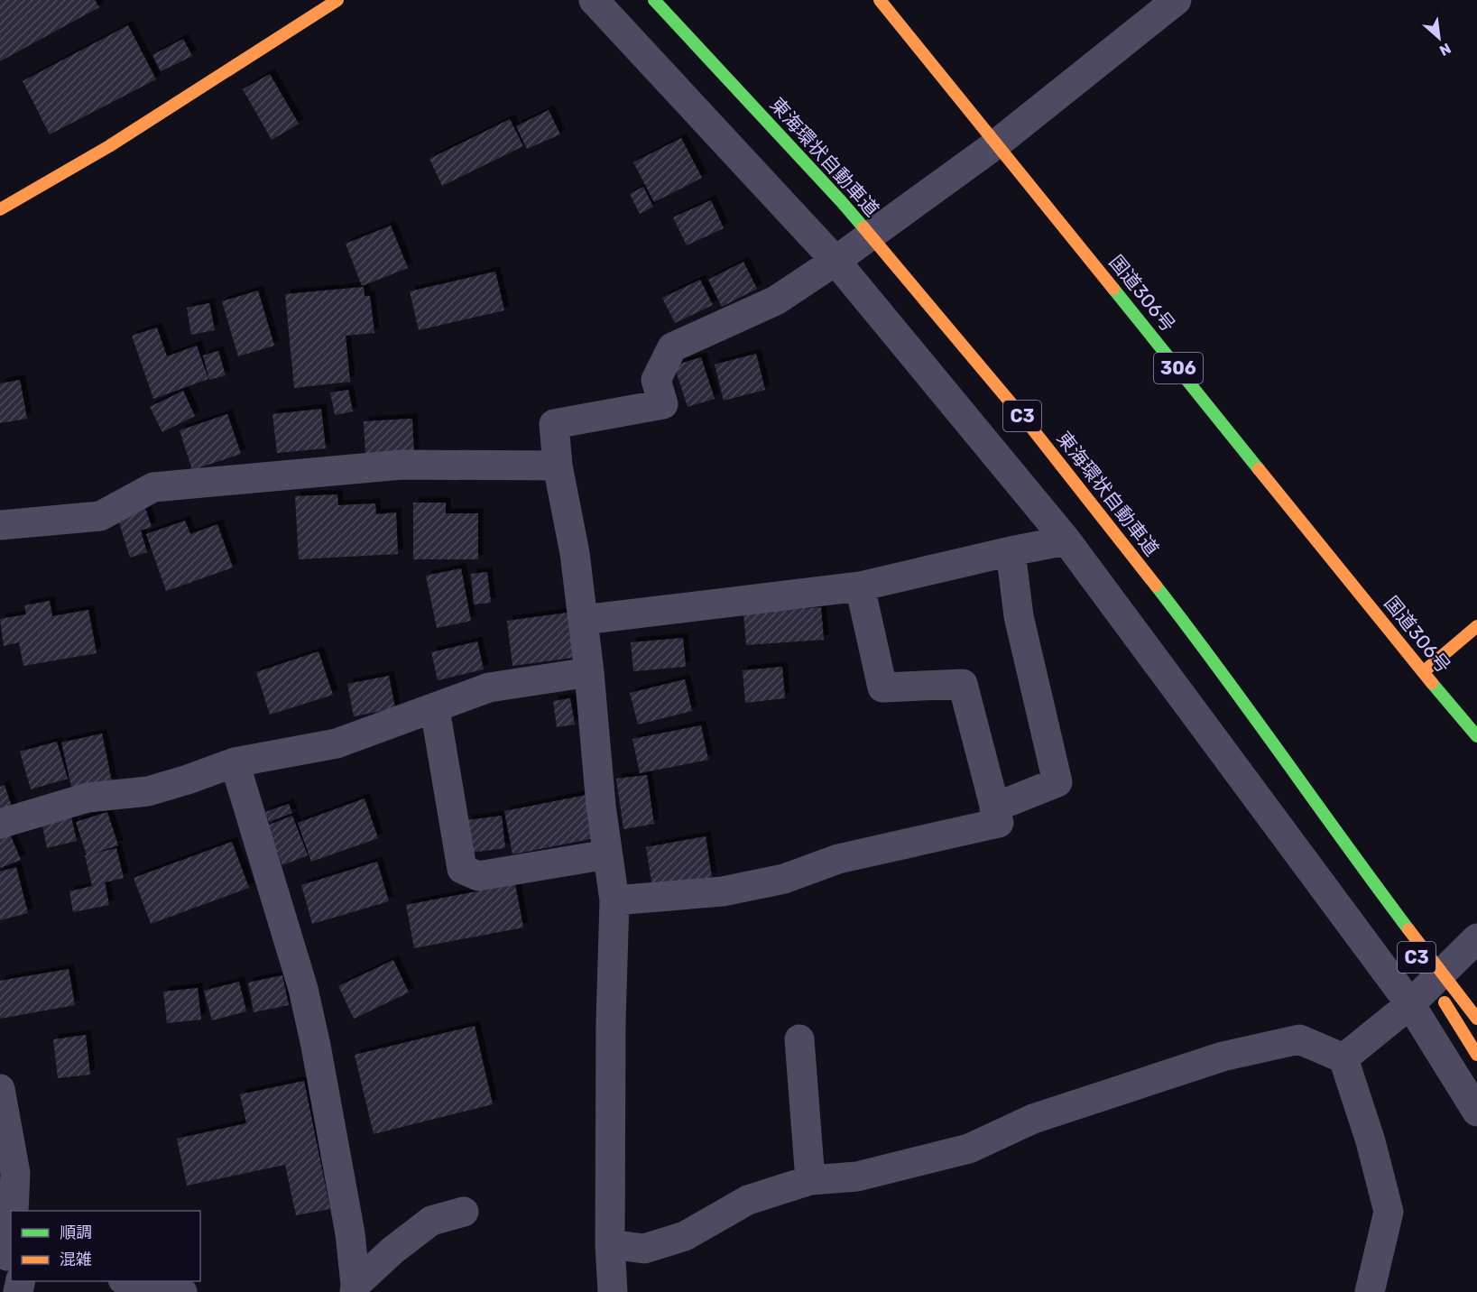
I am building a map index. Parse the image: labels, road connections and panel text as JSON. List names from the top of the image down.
{
  "streets": {
    "main road": [
      "東海環状自動車道",
      "国道306号",
      "306",
      "C3"
    ]
  },
  "legend": ["順調", "混雑"],
  "north": "bottom right"
}
